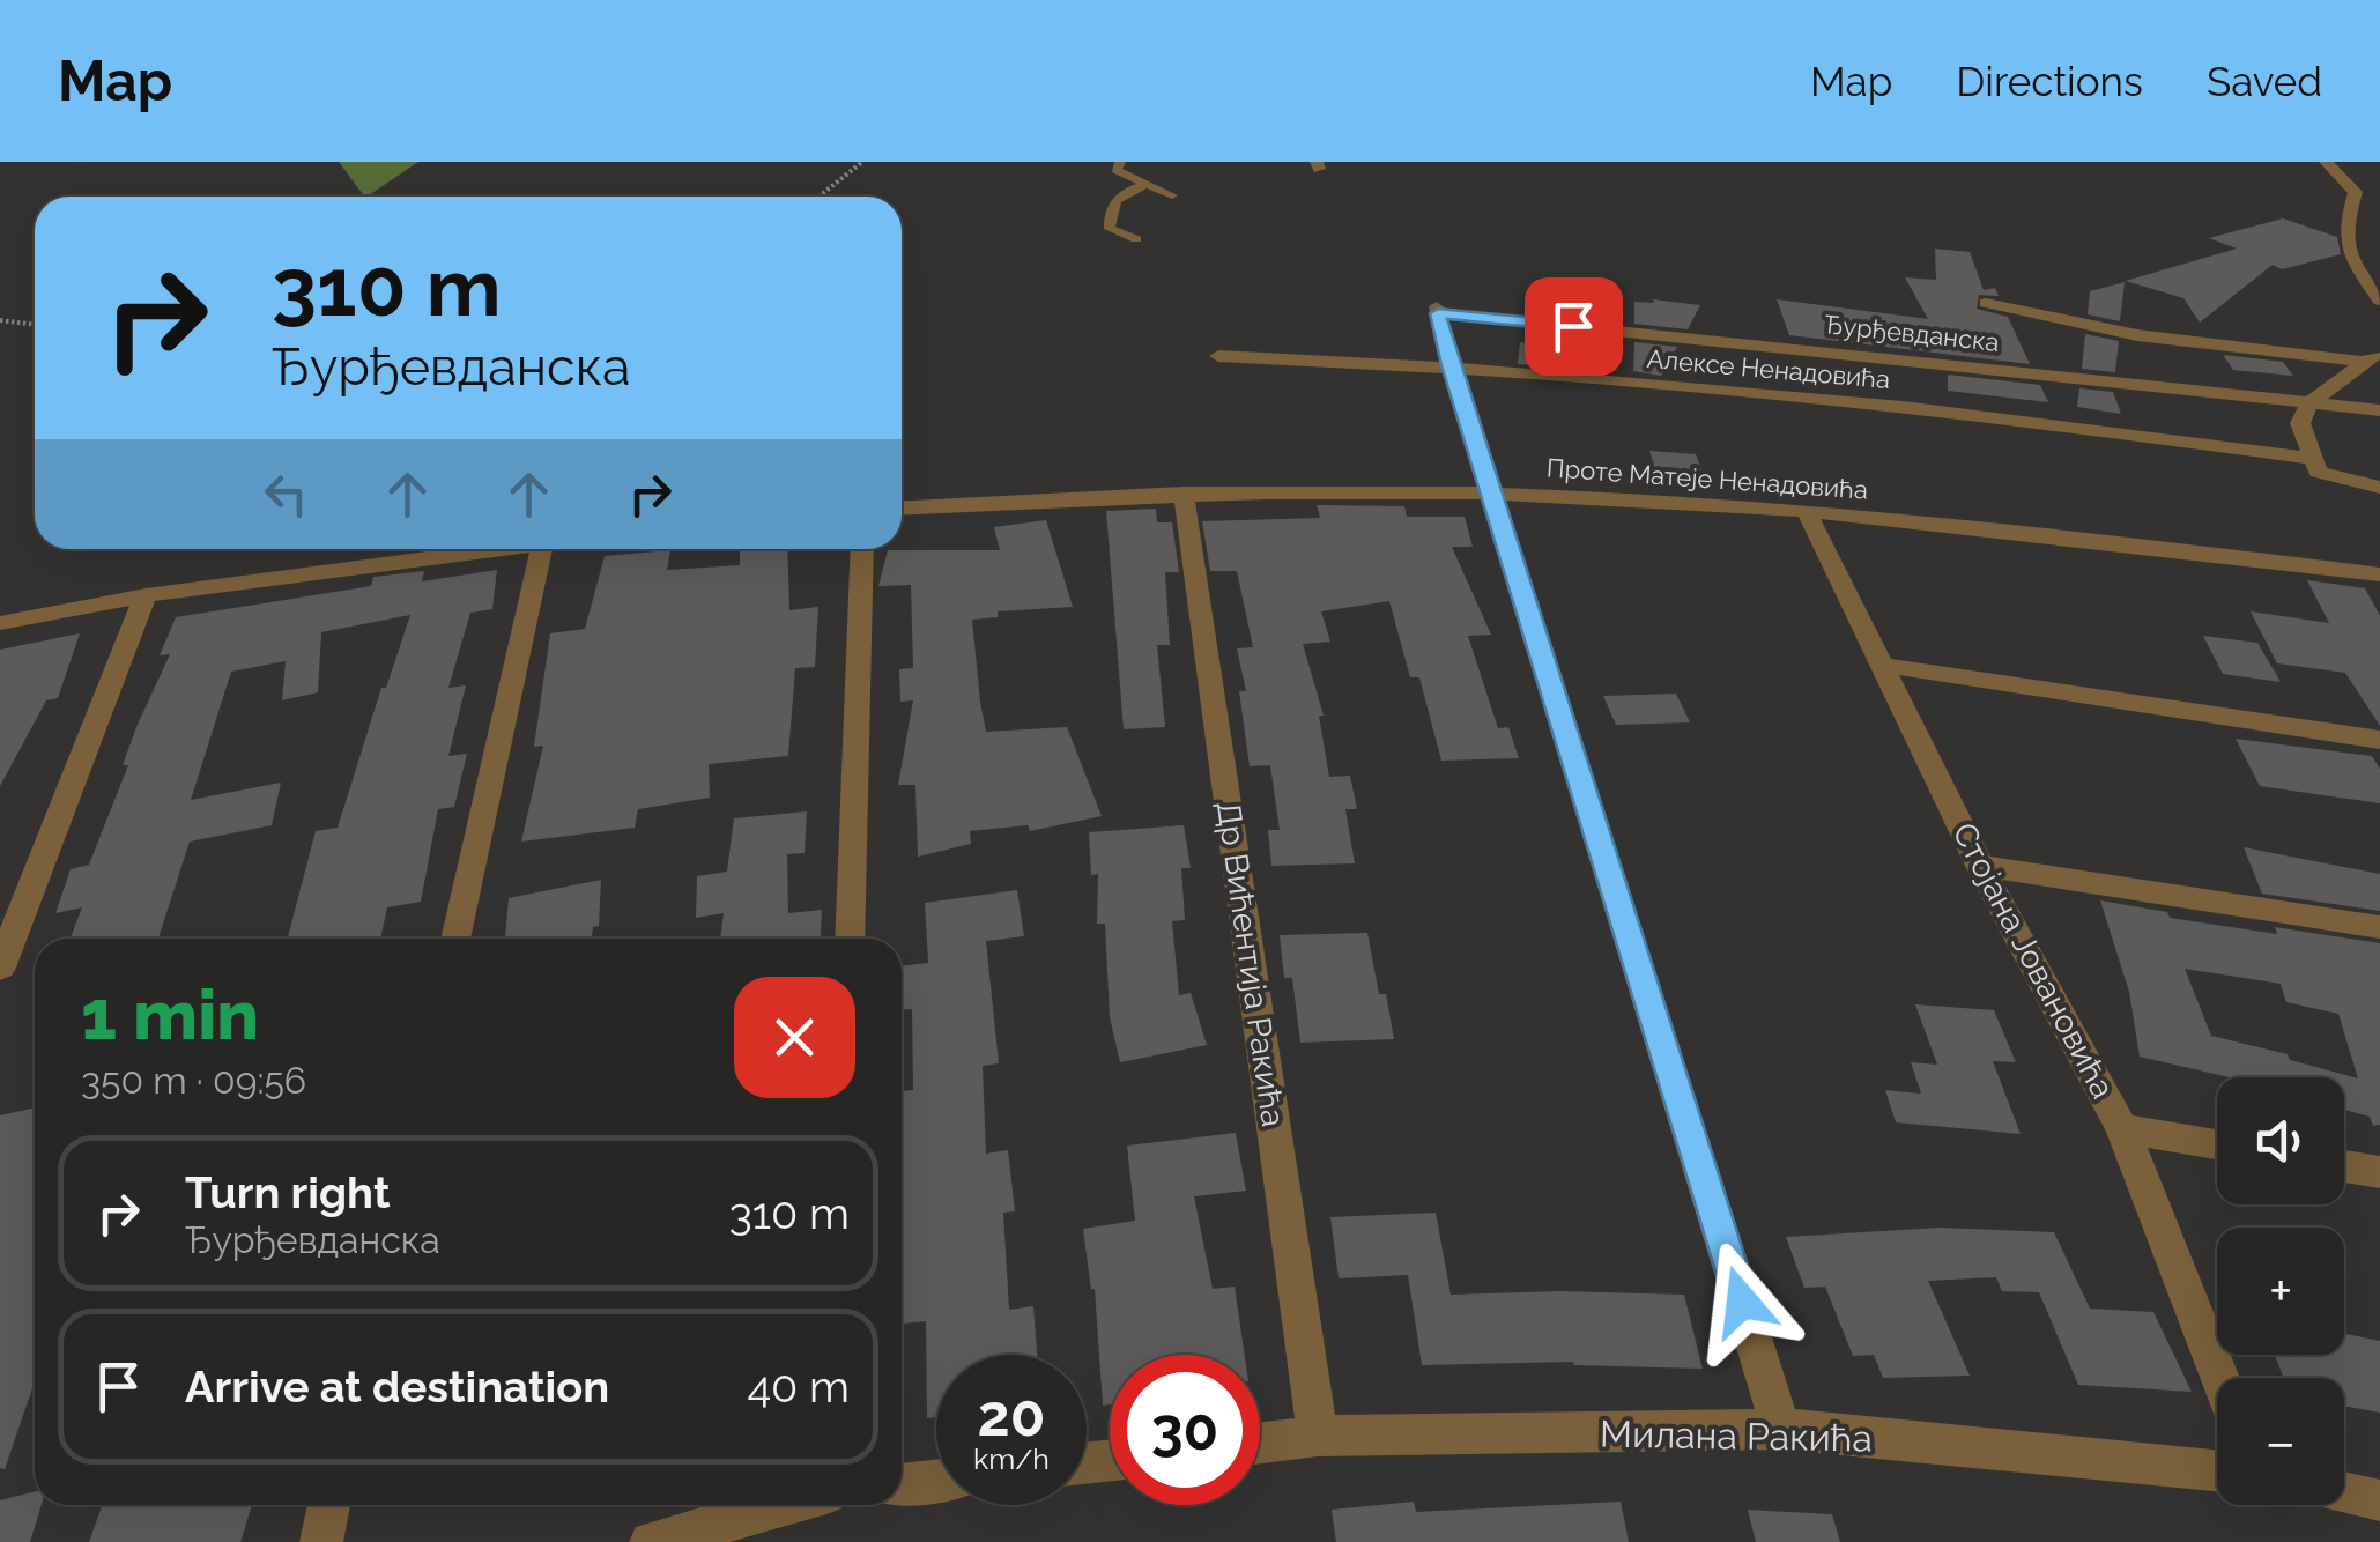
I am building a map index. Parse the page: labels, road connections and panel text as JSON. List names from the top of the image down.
{
  "streets": {
    "street": [
      "Ђурђевданска",
      "Алексе Ненадовића",
      "Проте Матеје Ненадовића",
      "Стојана Јовановића",
      "Др Вићентија Ракића",
      "Милана Ракића"
    ]
  },
  "crossings": [
    ["Ђурђевданска", "Алексе Ненадовића"],
    ["Проте Матеје Ненадовића", "Стојана Јовановића"],
    ["Проте Матеје Ненадовића", "Др Вићентија Ракића"],
    ["Др Вићентија Ракића", "Милана Ракића"]
  ],
  "page": {
    "header": "Map",
    "nav": ["Map", "Directions", "Saved"],
    "turn": ["310 m", "Ђурђевданска"],
    "heading": ["1 min", "350 m · 09:56"],
    "map_buttons": ["+", "−"],
    "list": [
      {
        "name": "Turn right",
        "note": "Ђурђевданска",
        "value": "310 m"
      },
      {
        "name": "Arrive at destination",
        "value": "40 m"
      }
    ],
    "speed": "20 km/h",
    "limit": "30"
  }
}
